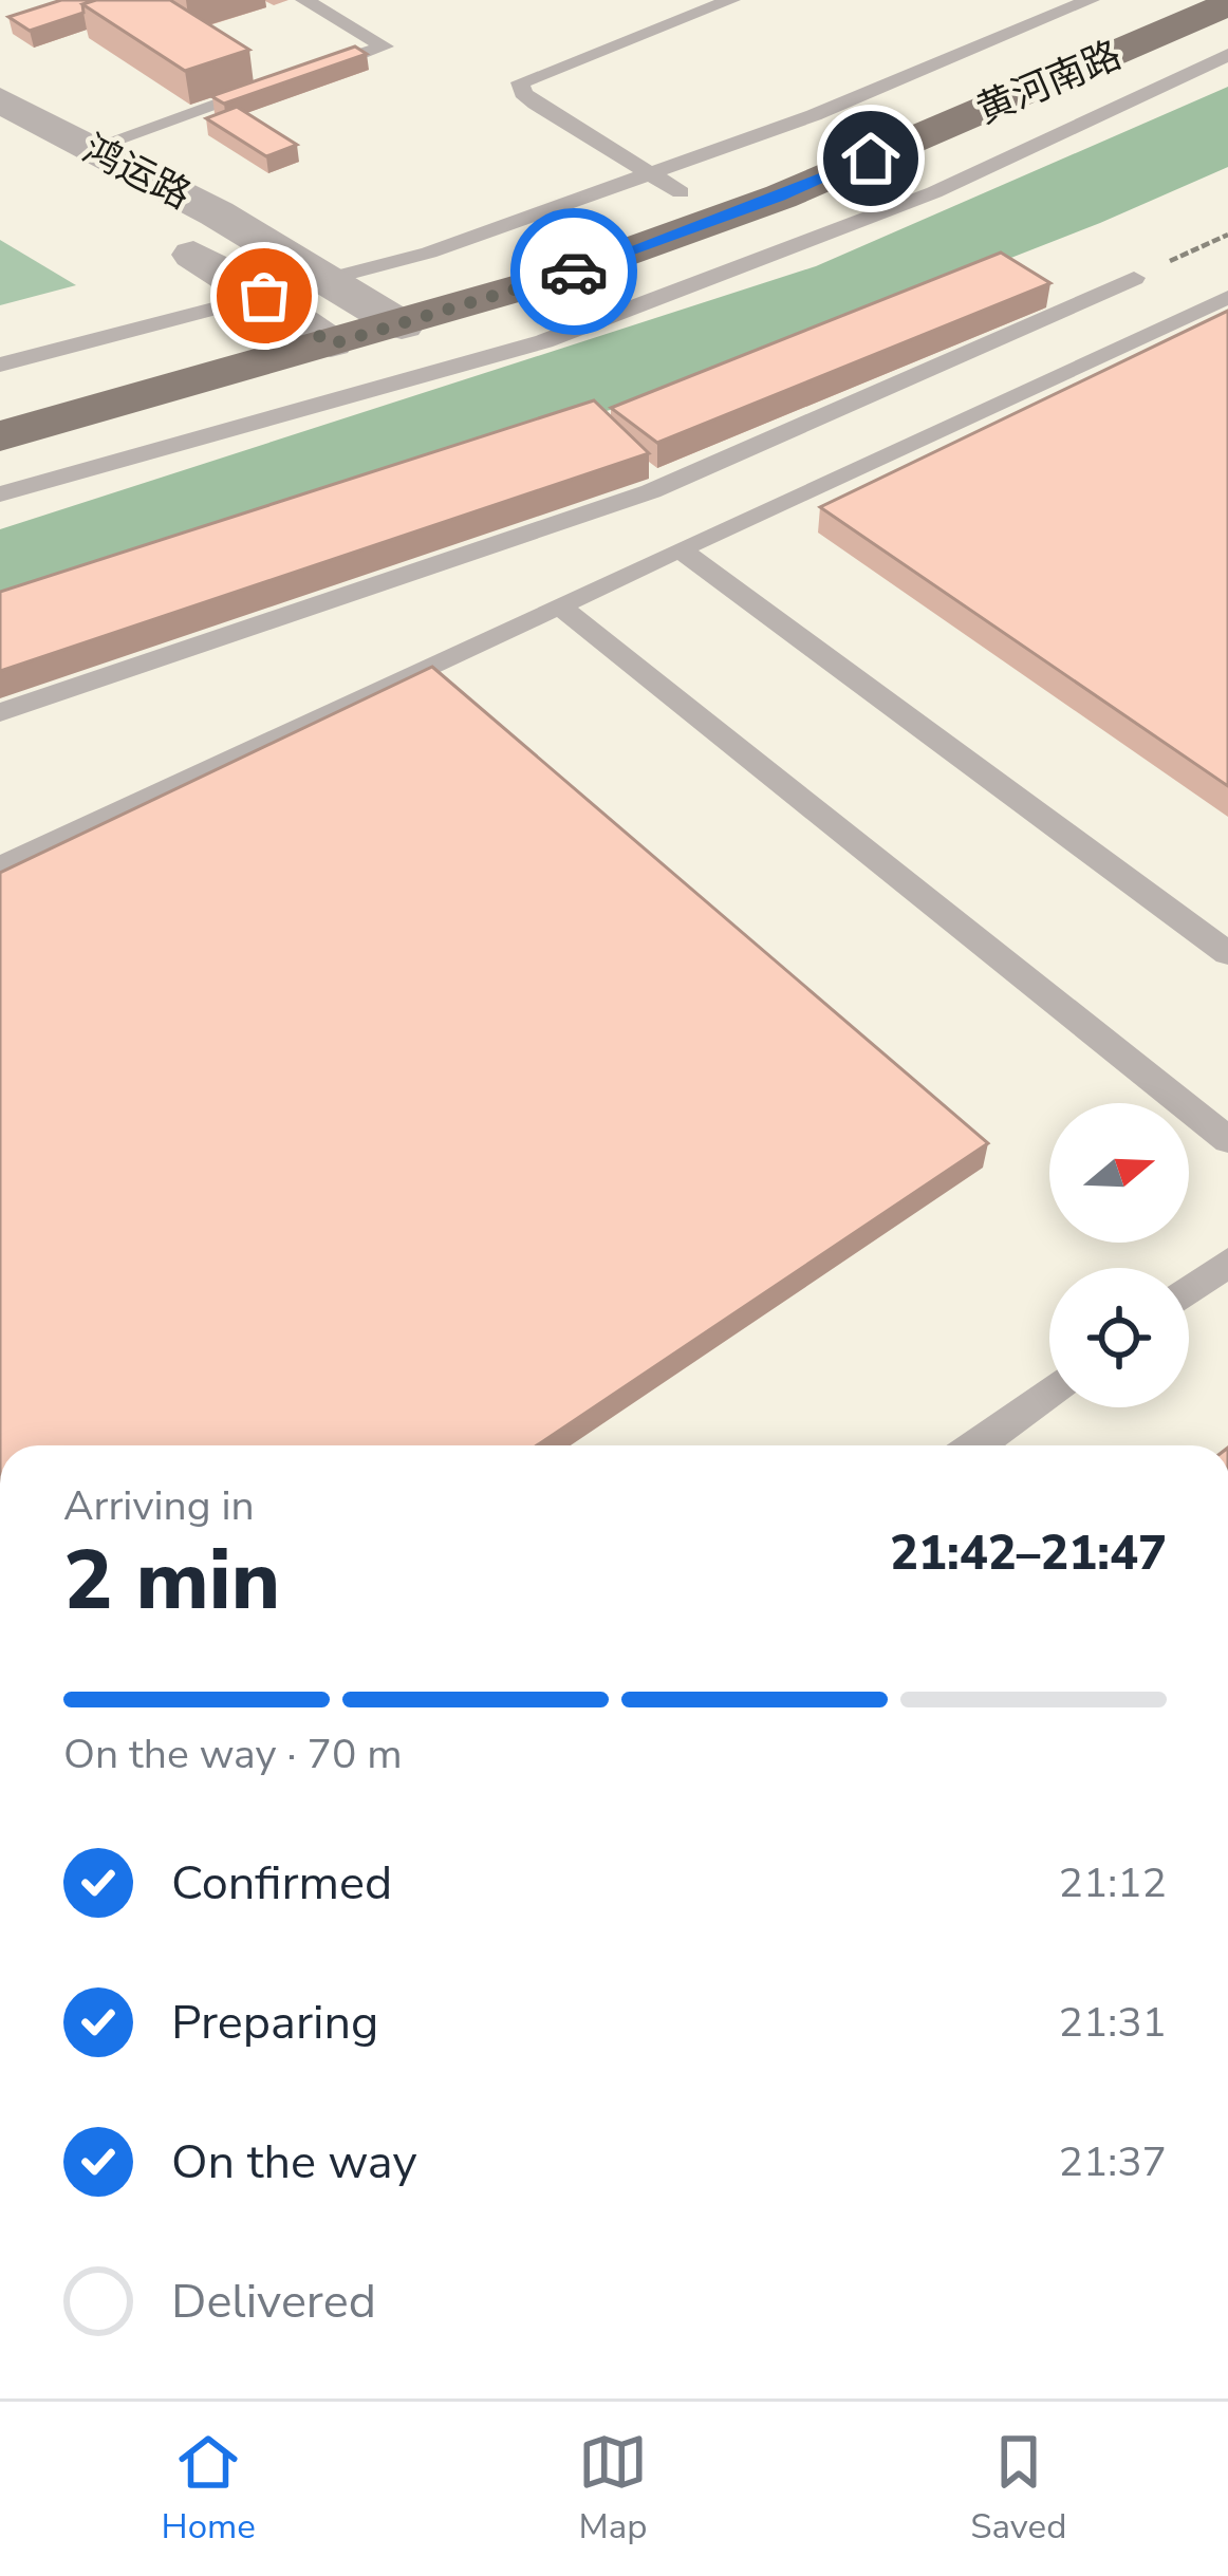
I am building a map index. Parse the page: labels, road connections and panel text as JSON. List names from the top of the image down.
{
  "streets": {
    "main road": ["黄河南路"],
    "street": ["鸿运路"]
  },
  "crossings": [
    ["黄河南路", "鸿运路"]
  ],
  "north": "right",
  "page": {
    "heading": ["2 min", "Arriving in", "21:42–21:47"],
    "bar": "On the way · 70 m",
    "list": [
      ["Confirmed", "21:12"],
      ["Preparing", "21:31"],
      ["On the way", "21:37"],
      "Delivered"
    ],
    "tabs": ["Home", "Map", "Saved"]
  }
}
